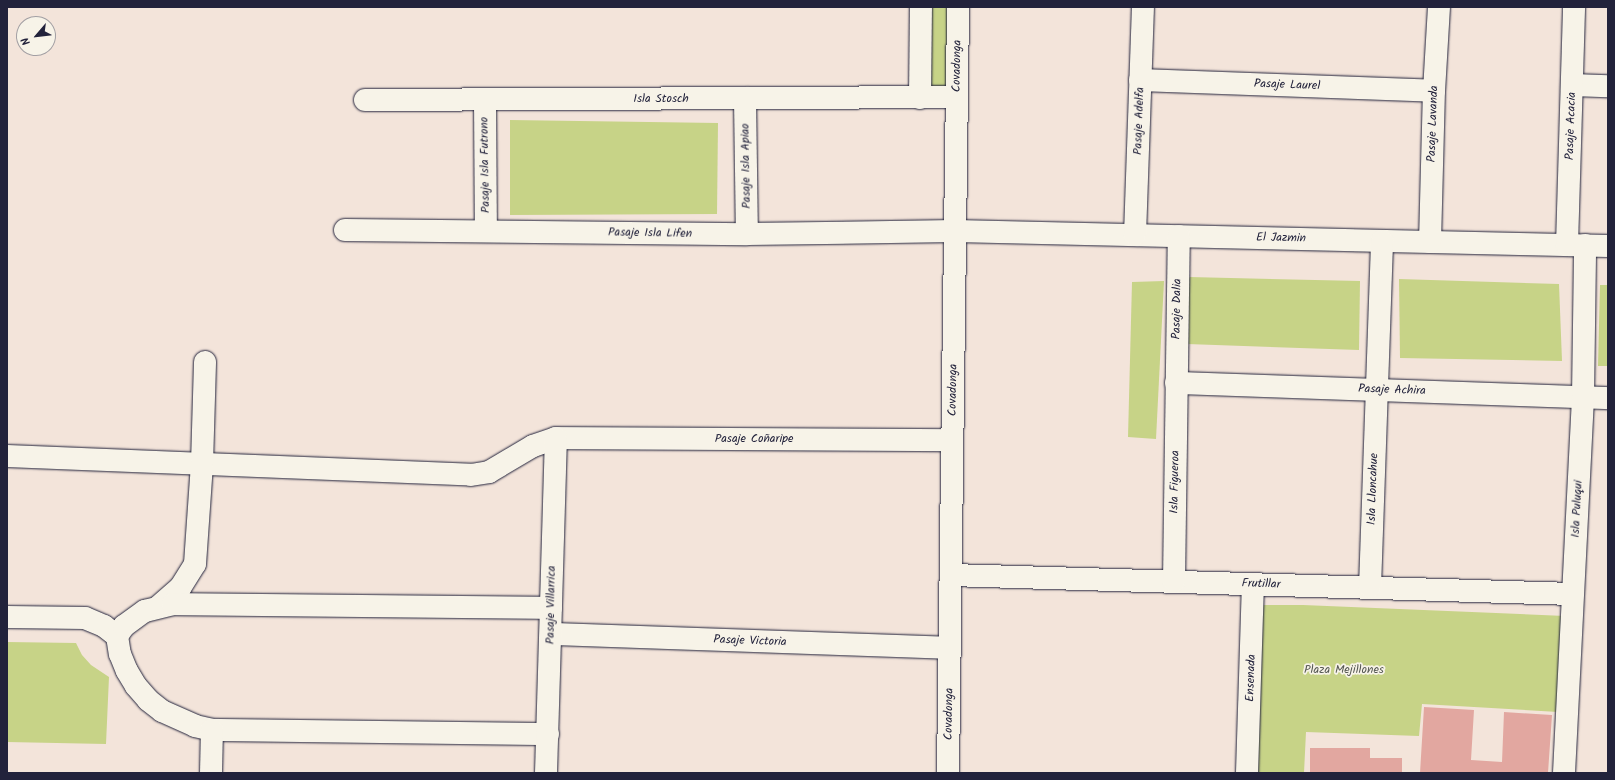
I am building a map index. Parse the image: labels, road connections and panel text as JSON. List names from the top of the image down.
{
  "streets": {
    "street": [
      "Covadonga",
      "Pasaje Laurel",
      "Isla Stosch",
      "Pasaje Adelfa",
      "Pasaje Lavanda",
      "Pasaje Acacia",
      "Pasaje Isla Futrono",
      "Pasaje Isla Apiao",
      "Pasaje Isla Lifen",
      "El Jazmin",
      "Pasaje Dalia",
      "Pasaje Achira",
      "Pasaje Coñaripe",
      "Isla Figueroa",
      "Isla Lloncahue",
      "Isla Puluqui",
      "Frutillar",
      "Pasaje Villarrica",
      "Pasaje Victoria",
      "Ensenada"
    ]
  },
  "crossings": [
    ["Covadonga", "Isla Stosch"],
    ["Covadonga", "Pasaje Isla Lifen"],
    ["Covadonga", "El Jazmin"],
    ["Covadonga", "Pasaje Coñaripe"],
    ["Covadonga", "Frutillar"],
    ["Covadonga", "Pasaje Victoria"],
    ["Pasaje Laurel", "Pasaje Adelfa"],
    ["Pasaje Laurel", "Pasaje Lavanda"],
    ["Isla Stosch", "Pasaje Isla Futrono"],
    ["Isla Stosch", "Pasaje Isla Apiao"],
    ["Pasaje Adelfa", "El Jazmin"],
    ["Pasaje Lavanda", "El Jazmin"],
    ["Pasaje Acacia", "El Jazmin"],
    ["Pasaje Acacia", "Isla Puluqui"],
    ["Pasaje Isla Futrono", "Pasaje Isla Lifen"],
    ["Pasaje Isla Apiao", "Pasaje Isla Lifen"],
    ["Pasaje Isla Lifen", "El Jazmin"],
    ["El Jazmin", "Pasaje Dalia"],
    ["El Jazmin", "Isla Puluqui"],
    ["Pasaje Dalia", "Pasaje Achira"],
    ["Pasaje Dalia", "Isla Figueroa"],
    ["Pasaje Achira", "Isla Figueroa"],
    ["Pasaje Achira", "Isla Lloncahue"],
    ["Pasaje Achira", "Isla Puluqui"],
    ["Pasaje Coñaripe", "Pasaje Villarrica"],
    ["Isla Figueroa", "Frutillar"],
    ["Isla Lloncahue", "Frutillar"],
    ["Isla Puluqui", "Frutillar"],
    ["Frutillar", "Ensenada"],
    ["Pasaje Villarrica", "Pasaje Victoria"]
  ],
  "parks": ["Plaza Mejillones"],
  "north": "bottom left"
}
